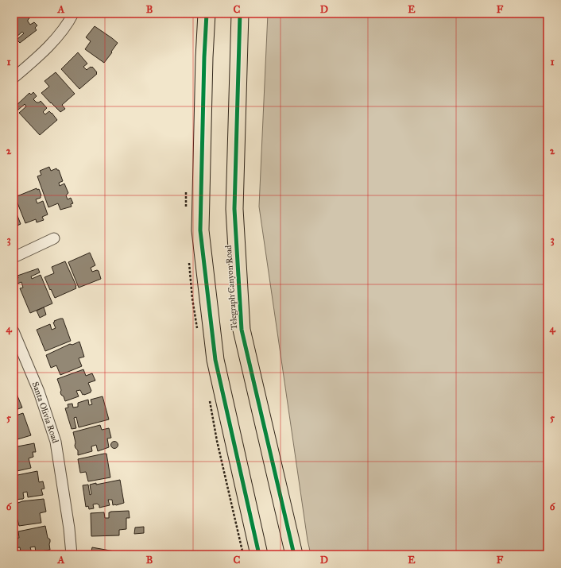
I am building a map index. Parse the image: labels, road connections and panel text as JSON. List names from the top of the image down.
{
  "streets": {
    "main road": ["Telegraph Canyon Road"],
    "street": ["Santa Olivia Road"]
  },
  "grid": {
    "columns": [
      "A",
      "B",
      "C",
      "D",
      "E",
      "F"
    ],
    "rows": [
      "1",
      "2",
      "3",
      "4",
      "5",
      "6"
    ]
  }
}
